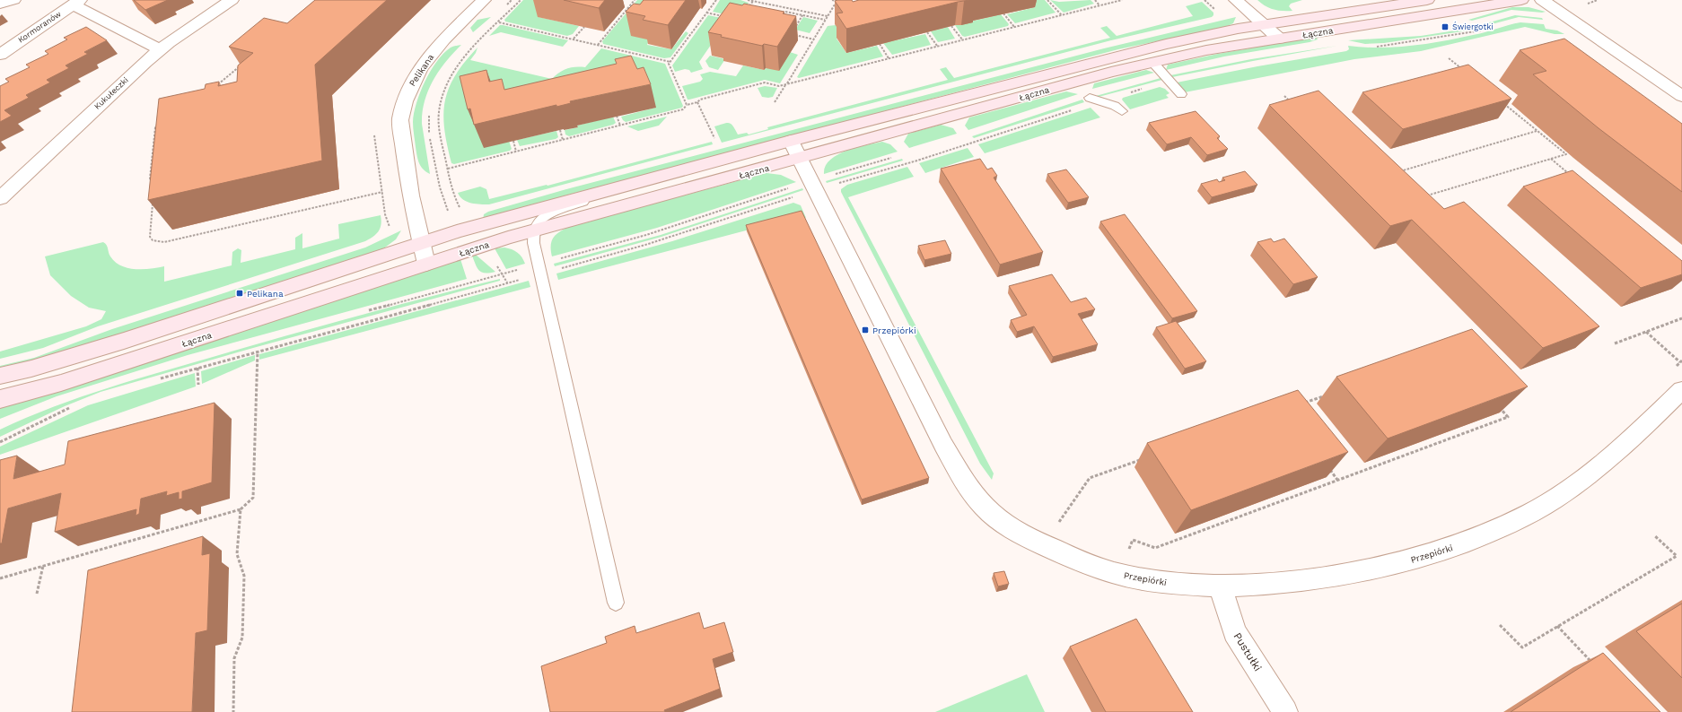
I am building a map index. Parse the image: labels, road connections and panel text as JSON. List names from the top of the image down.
{
  "streets": {
    "street": [
      "Kormoranów",
      "Łączna",
      "Pelikana",
      "Kukułeczki",
      "Przepiórki",
      "Pustułki"
    ]
  },
  "crossings": [
    ["Łączna", "Pelikana"],
    ["Łączna", "Przepiórki"],
    ["Przepiórki", "Pustułki"]
  ],
  "places": {
    "transit": ["Świergotki", "Pelikana", "Przepiórki"]
  }
}
